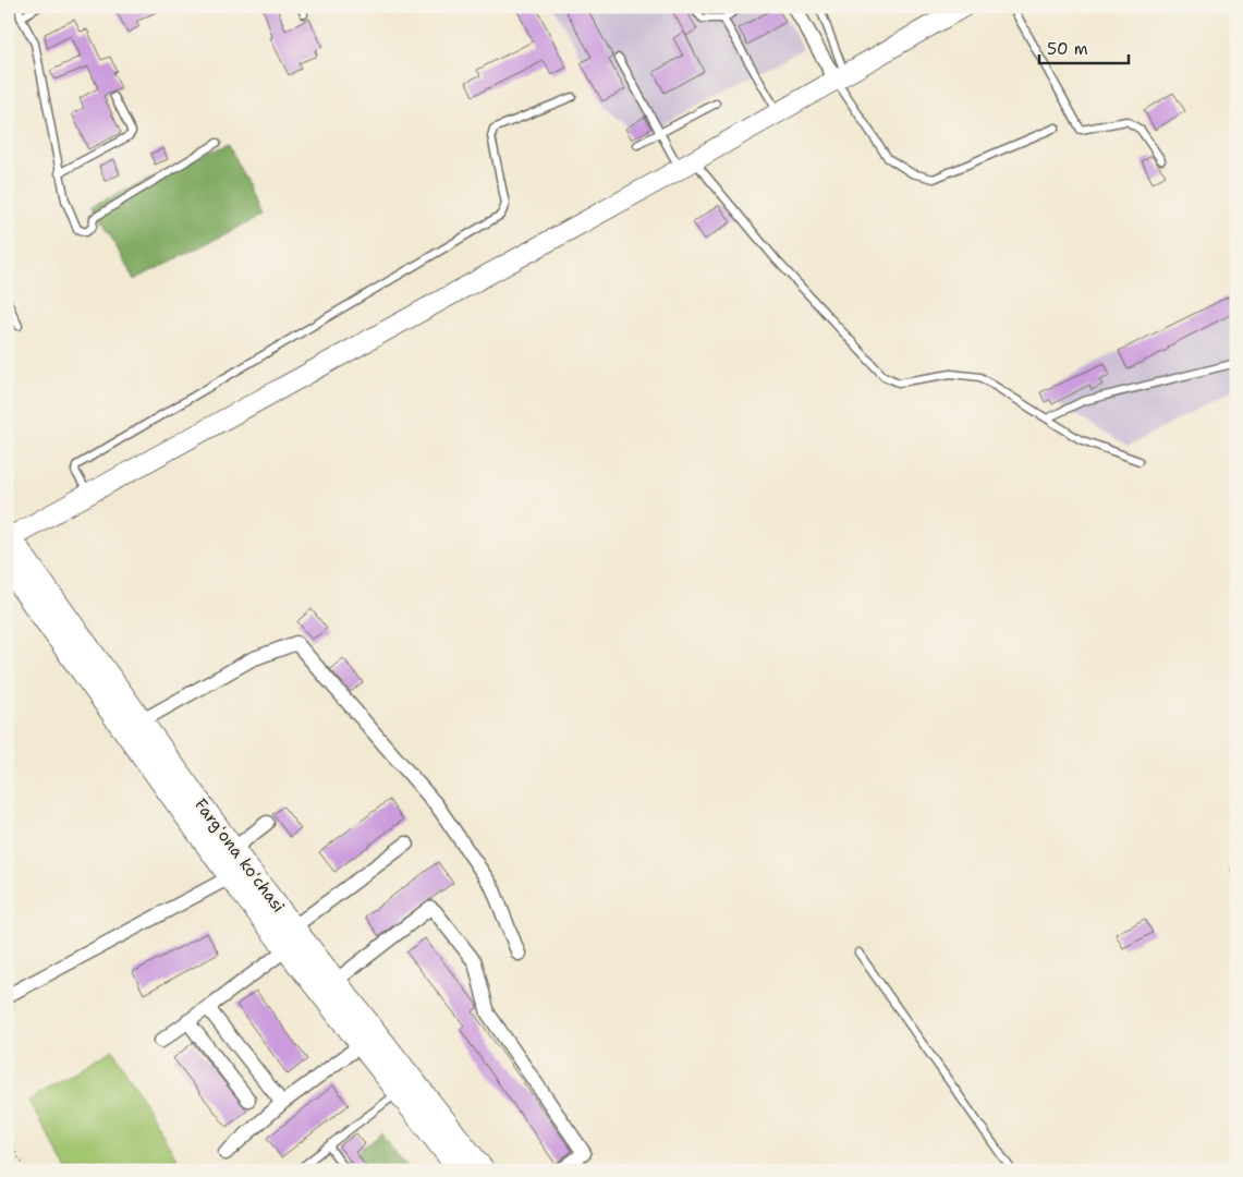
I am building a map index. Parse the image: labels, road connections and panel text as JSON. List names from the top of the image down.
{
  "streets": {
    "main road": ["Fargʻona koʻchasi"]
  },
  "scale_bar": "50 m"
}
